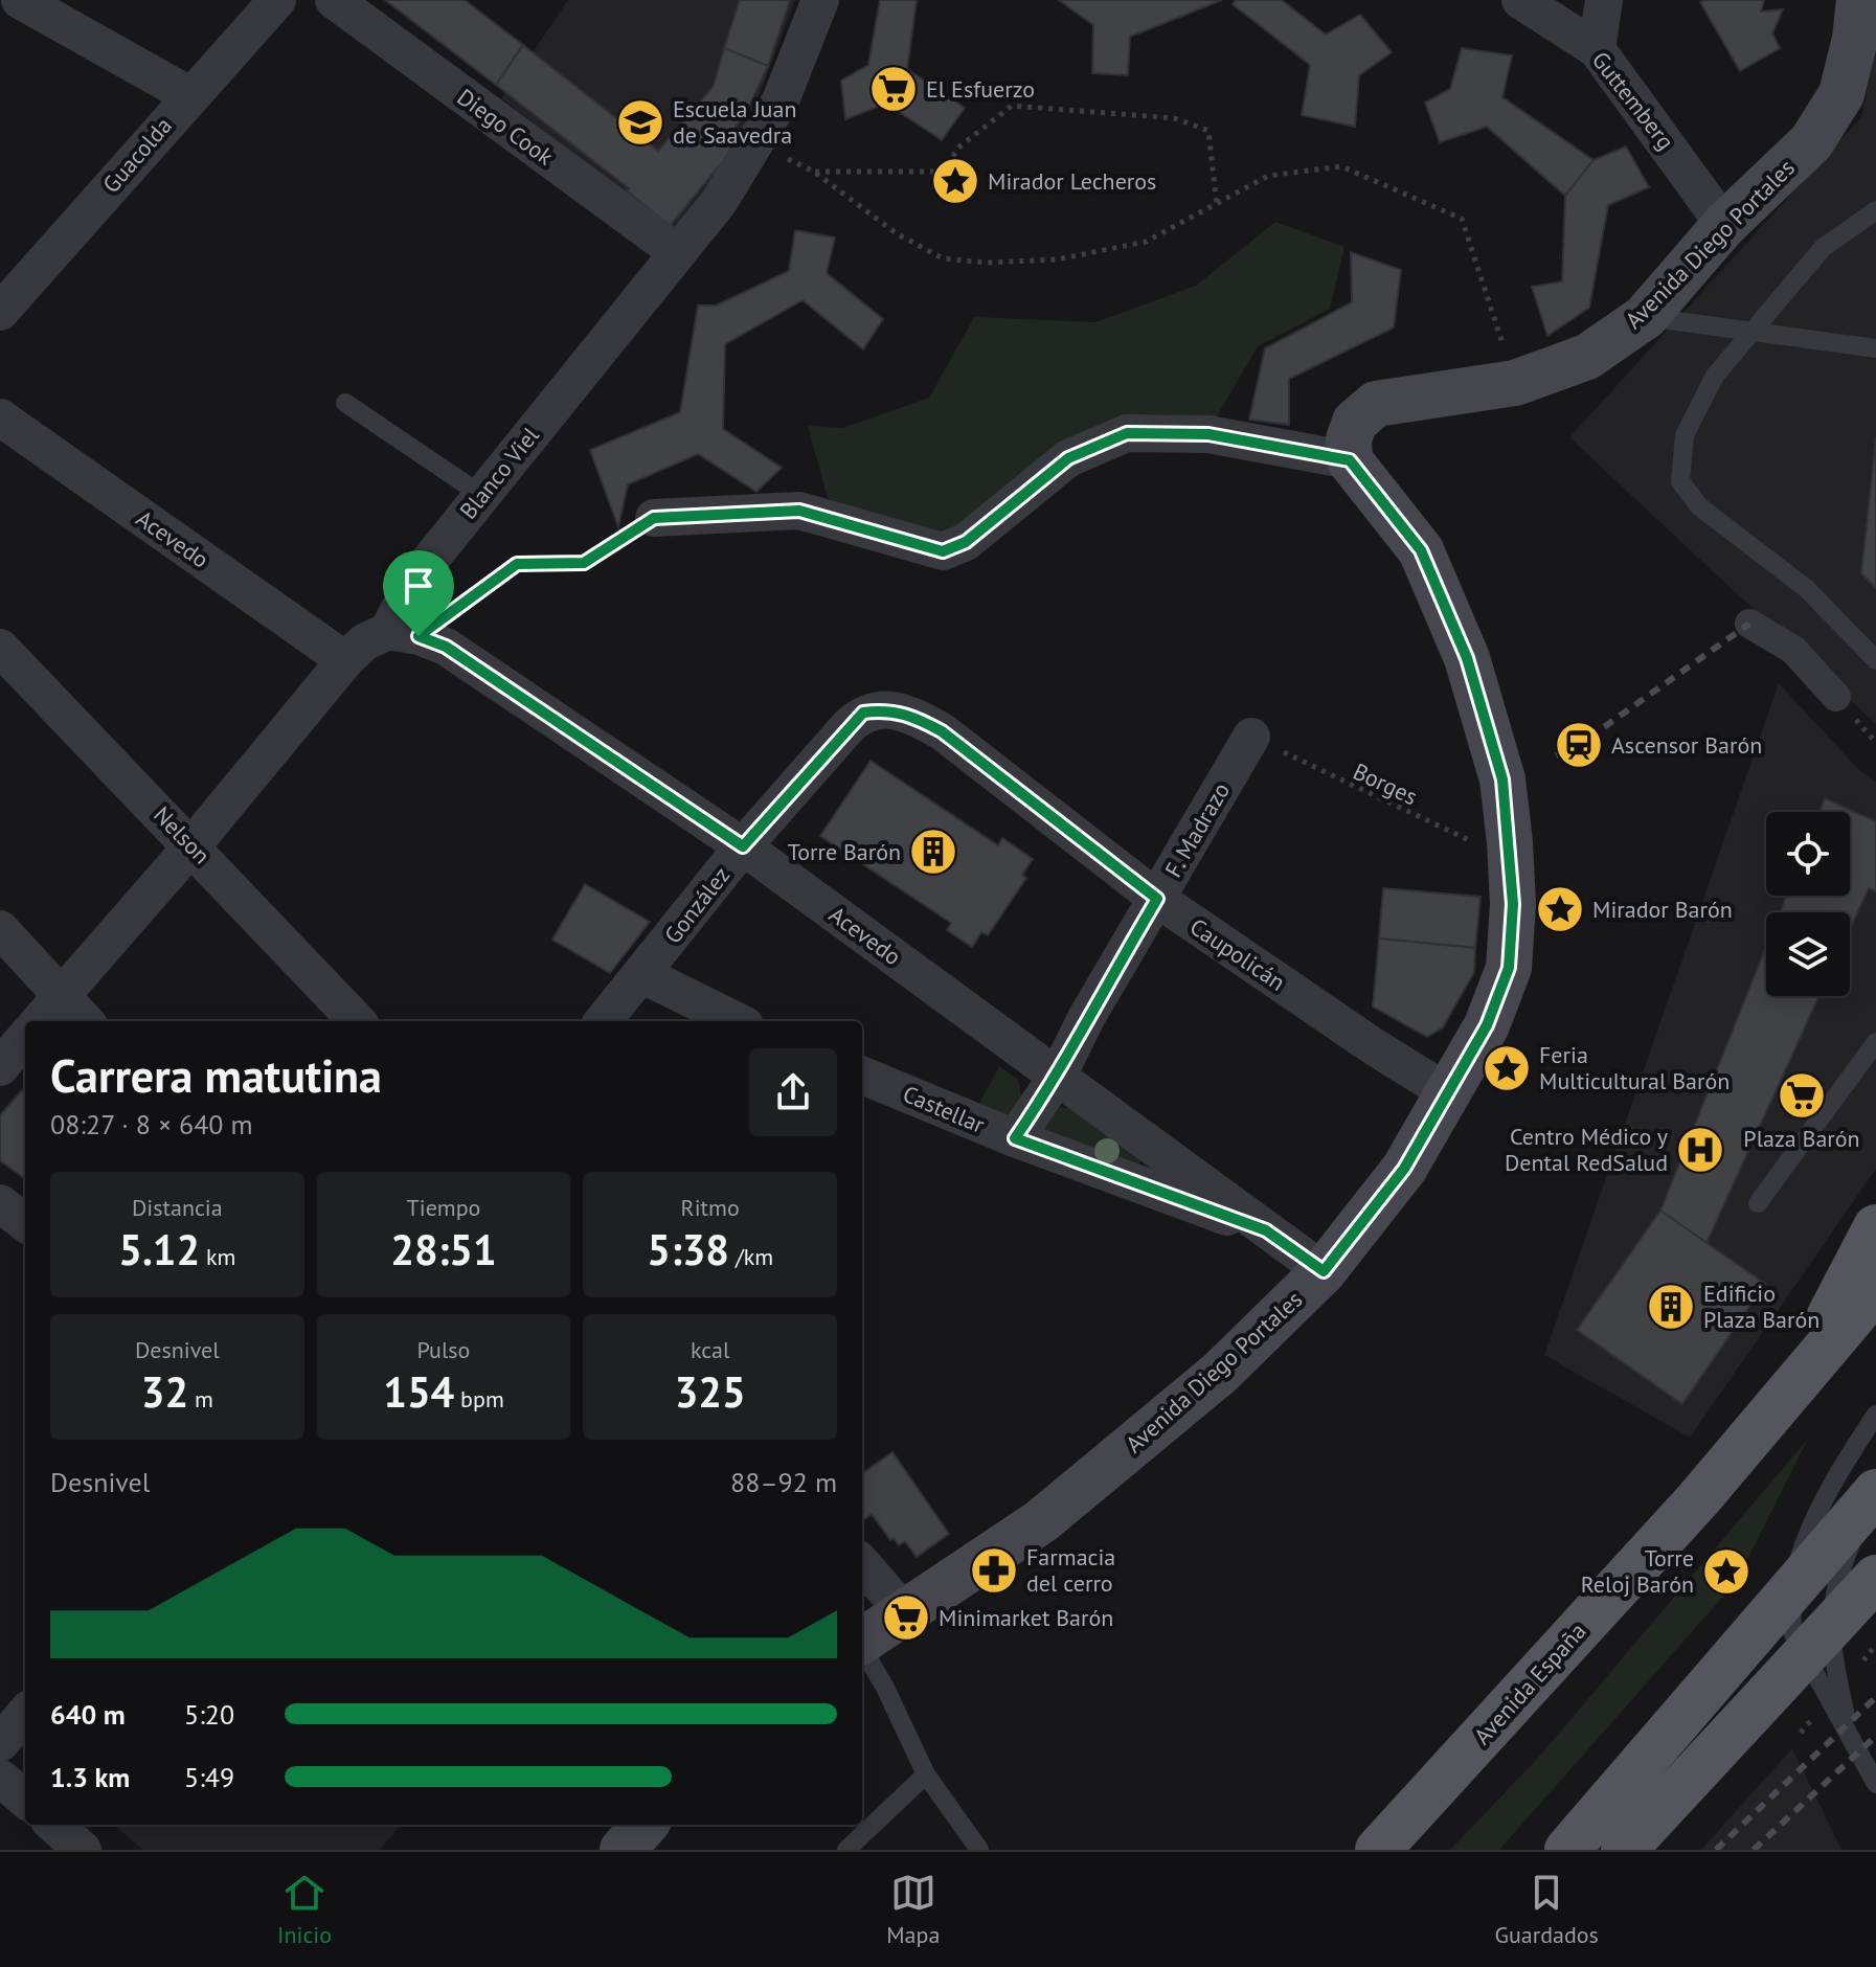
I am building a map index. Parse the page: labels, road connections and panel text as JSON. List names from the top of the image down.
{
  "streets": {
    "main road": ["Avenida Diego Portales", "Avenida España"],
    "street": [
      "Guttemberg",
      "Diego Cook",
      "Guacolda",
      "Blanco Viel",
      "Acevedo",
      "F. Madrazo",
      "Nelson",
      "González",
      "Caupolicán",
      "Castellar"
    ],
    "path": ["Borges"]
  },
  "crossings": [
    ["Guttemberg", "Avenida Diego Portales"],
    ["Diego Cook", "Blanco Viel"],
    ["Avenida Diego Portales", "Acevedo"],
    ["Avenida Diego Portales", "Borges"],
    ["Avenida Diego Portales", "Caupolicán"],
    ["Blanco Viel", "Acevedo"],
    ["Acevedo", "F. Madrazo"],
    ["Acevedo", "González"],
    ["Acevedo", "Castellar"],
    ["Borges", "F. Madrazo"],
    ["F. Madrazo", "Caupolicán"],
    ["F. Madrazo", "Castellar"],
    ["González", "Caupolicán"]
  ],
  "places": {
    "supermarket": ["El Esfuerzo", "Plaza Barón", "Minimarket Barón"],
    "school or university": ["Escuela Juan de Saavedra"],
    "place": [
      "Mirador Lecheros",
      "Mirador Barón",
      "Feria Multicultural Barón",
      "Torre Reloj Barón"
    ],
    "station": ["Ascensor Barón"],
    "building": ["Torre Barón", "Edificio Plaza Barón"],
    "hospital": ["Centro Médico y Dental RedSalud"],
    "pharmacy": ["Farmacia del cerro"]
  },
  "page": {
    "heading": ["Carrera matutina", "08:27 · 8 × 640 m"],
    "stats": [
      ["Distancia", "5.12 km"],
      ["Tiempo", "28:51"],
      ["Ritmo", "5:38 /km"],
      ["Desnivel", "32 m"],
      ["Pulso", "154 bpm"],
      ["kcal", "325"]
    ],
    "chart": ["Desnivel", "88–92 m"],
    "list": [
      {
        "name": "640 m",
        "note": "5:20"
      },
      {
        "name": "1.3 km",
        "note": "5:49"
      }
    ],
    "tabs": ["Inicio", "Mapa", "Guardados"]
  }
}
